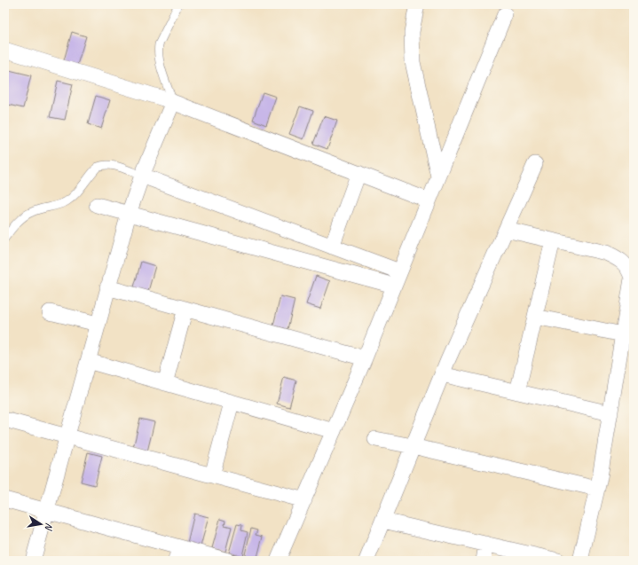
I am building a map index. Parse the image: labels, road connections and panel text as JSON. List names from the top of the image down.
{
  "north": "right"
}
